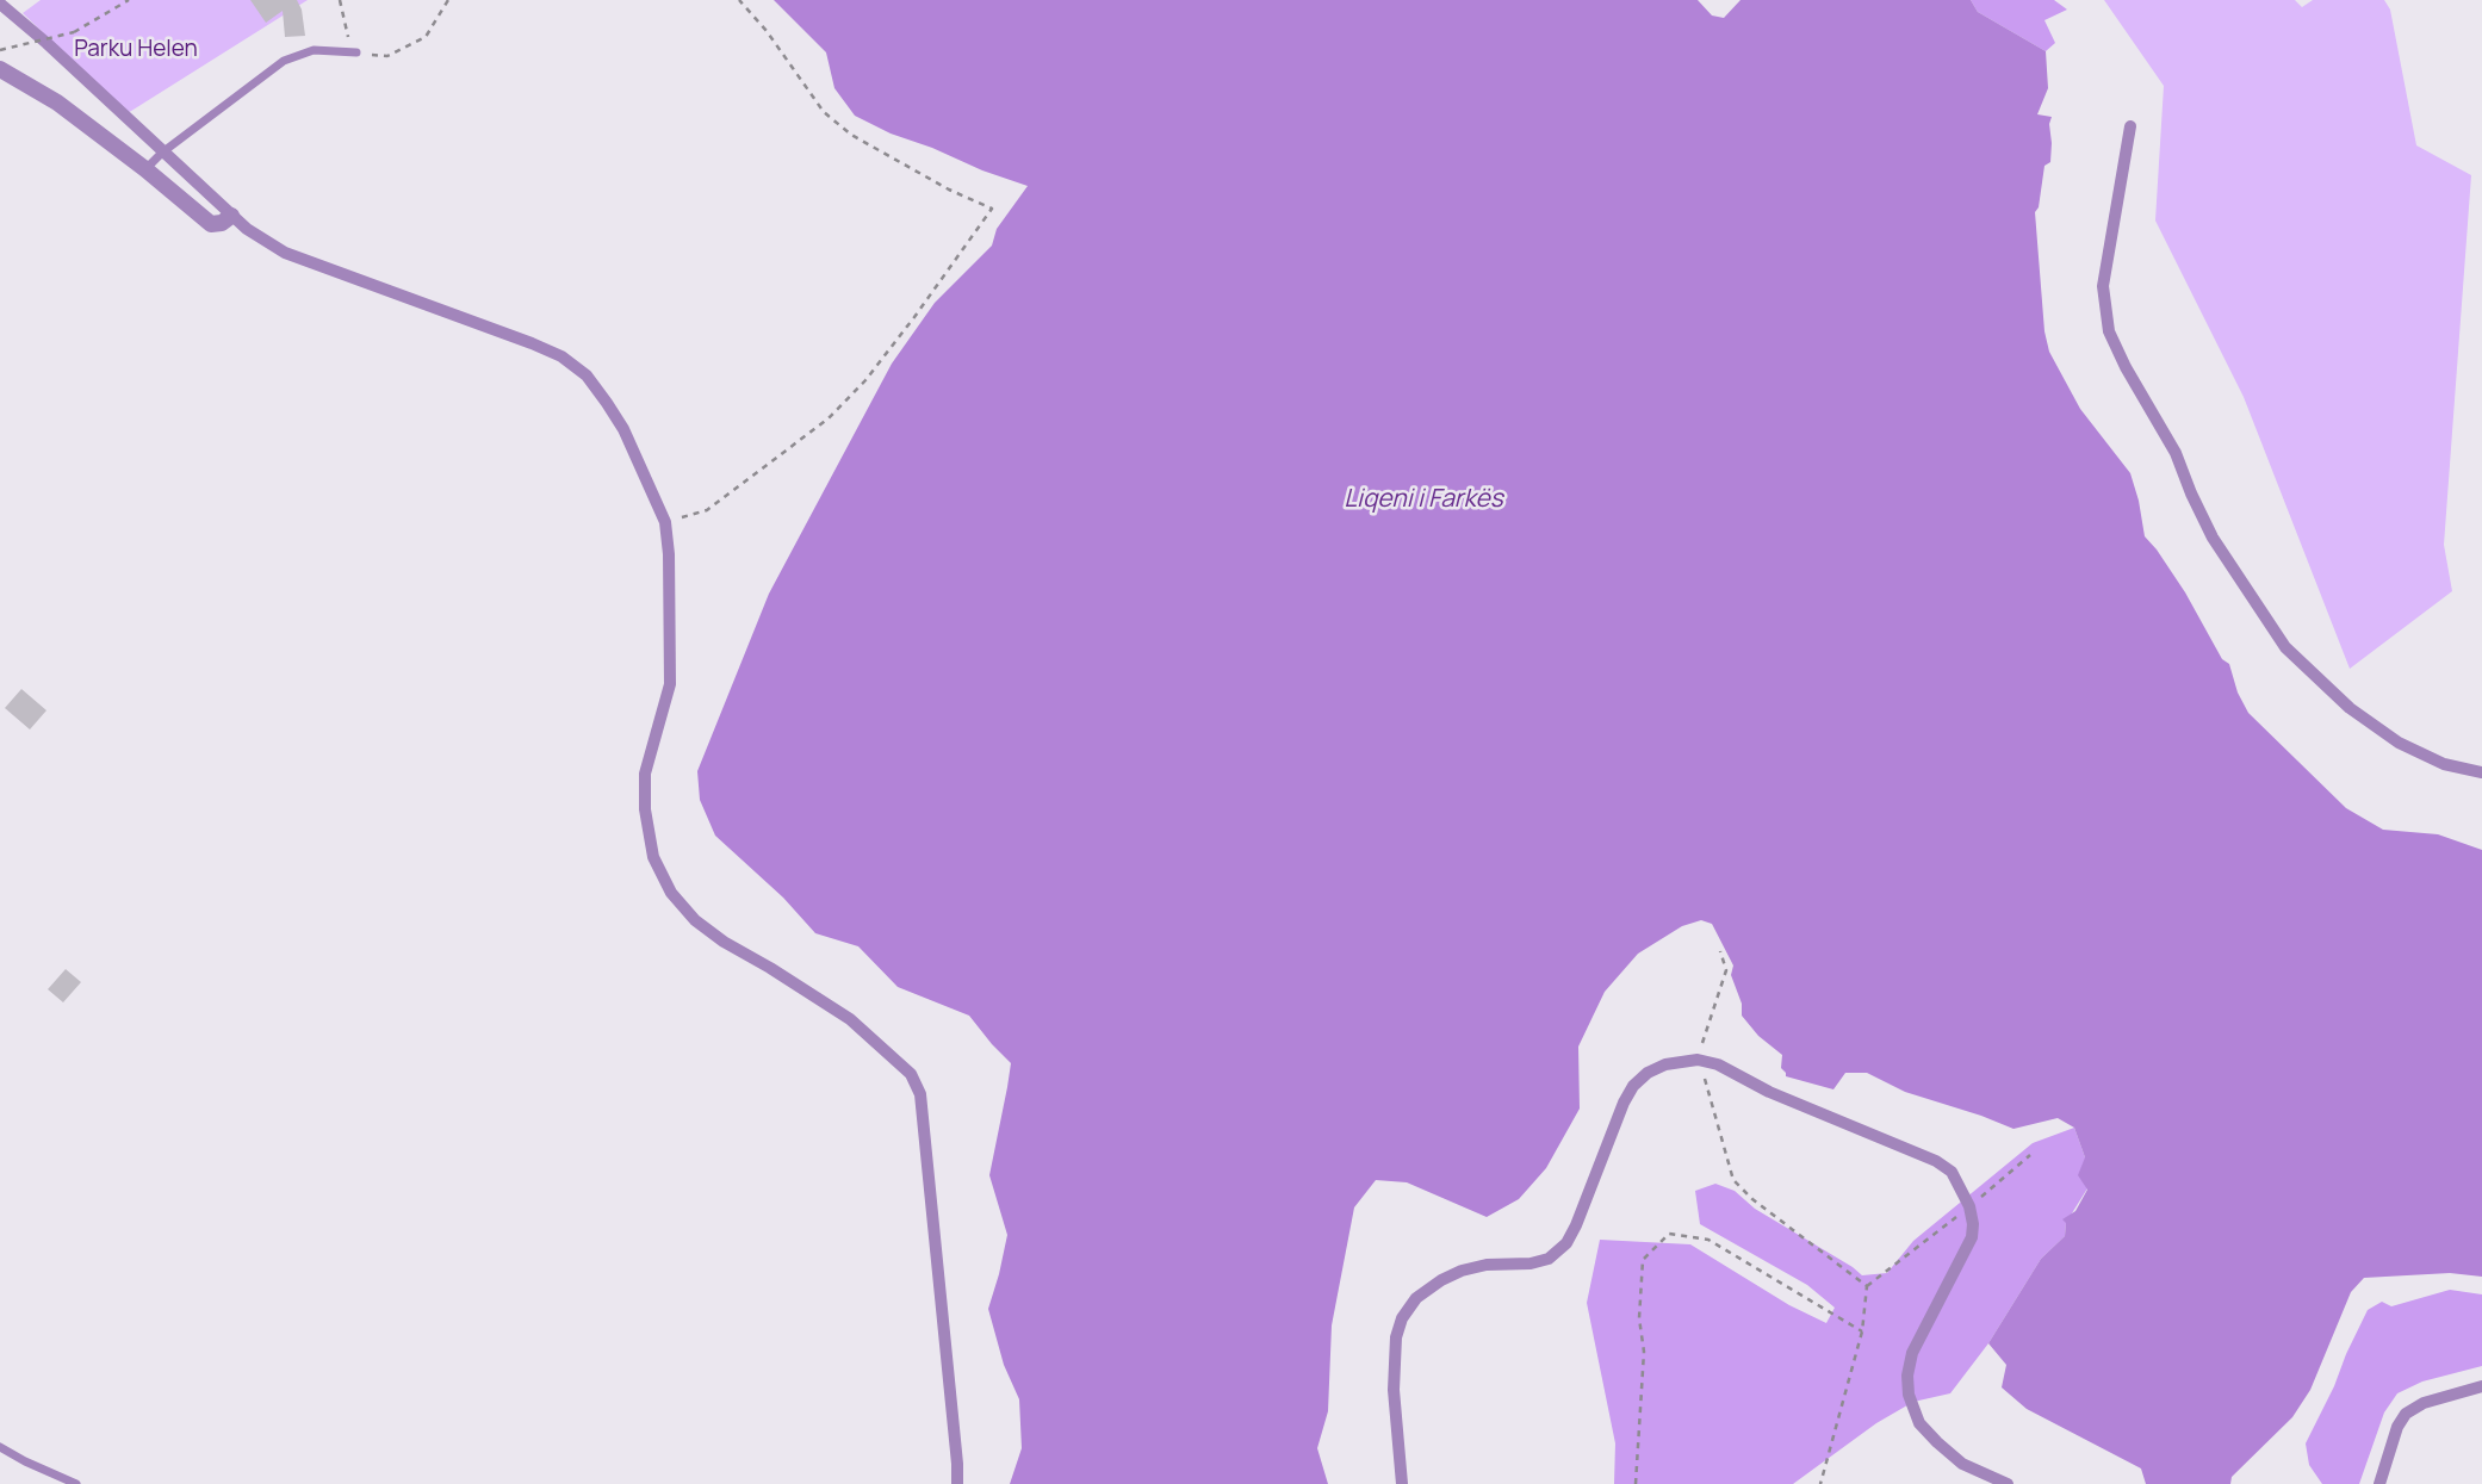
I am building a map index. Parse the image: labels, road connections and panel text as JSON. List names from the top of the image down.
{
  "water": ["Liqeni i Farkës"],
  "parks": ["Parku Helen"]
}
